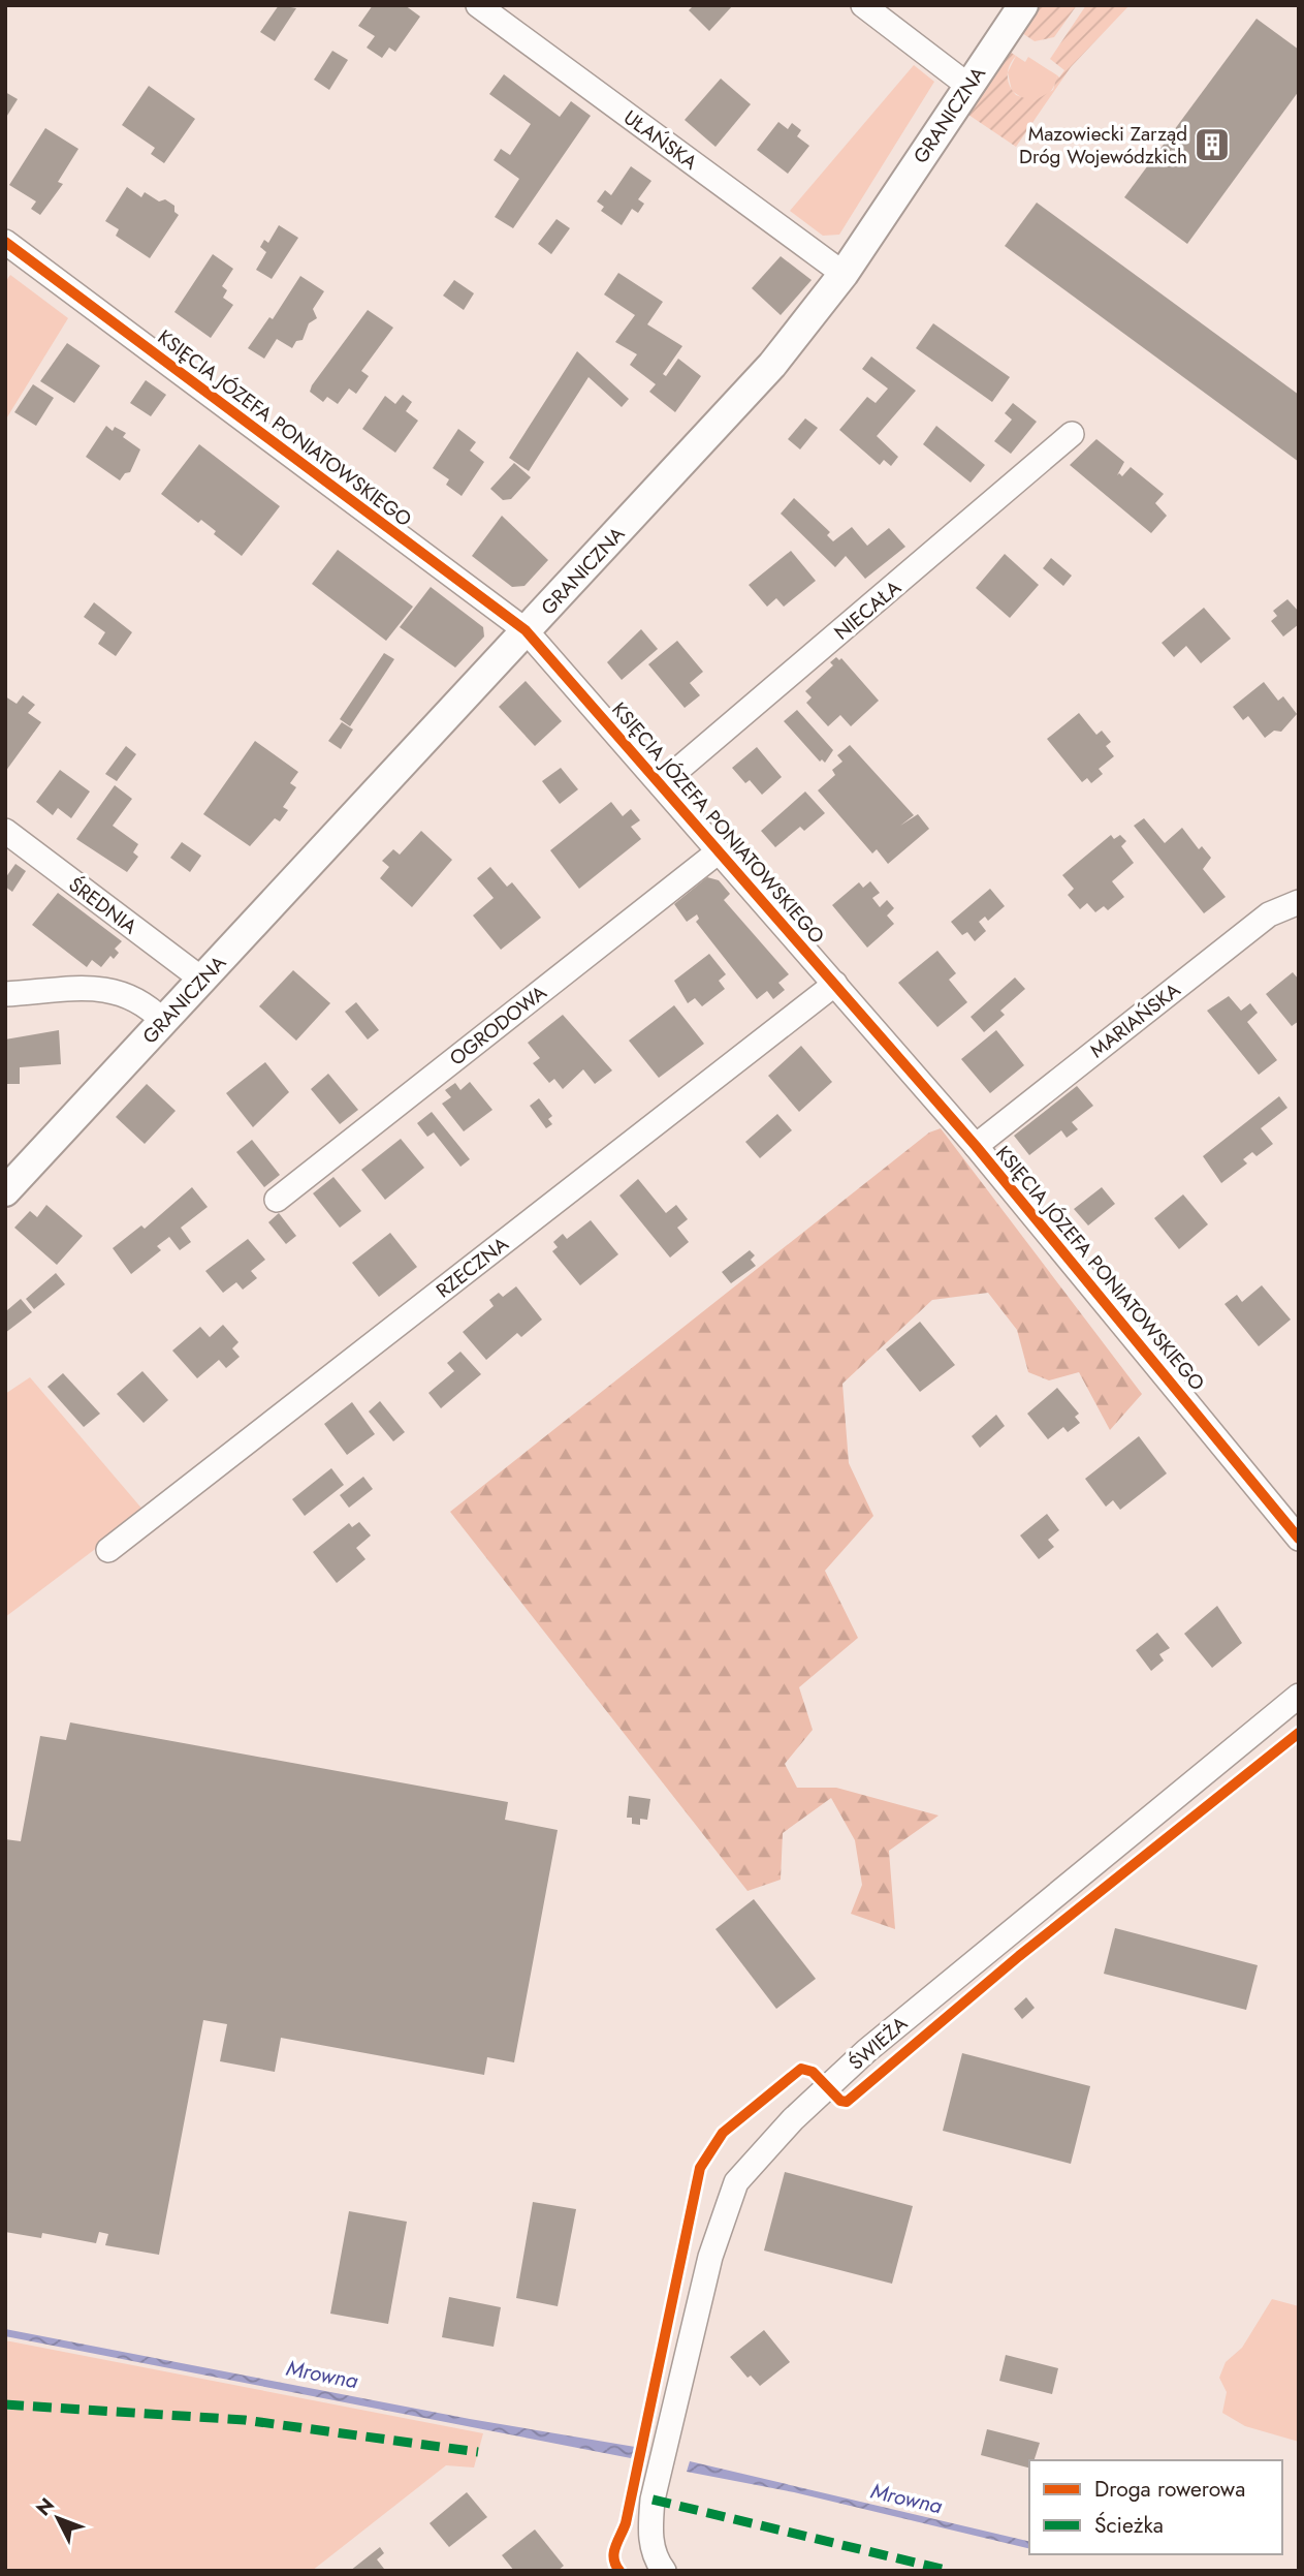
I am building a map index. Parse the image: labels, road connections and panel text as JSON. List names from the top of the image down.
{
  "streets": {
    "street": [
      "GRANICZNA",
      "UŁAŃSKA",
      "KSIĘCIA JÓZEFA PONIATOWSKIEGO",
      "NIECAŁA",
      "ŚREDNIA",
      "MARIAŃSKA",
      "OGRODOWA",
      "RZECZNA",
      "ŚWIEŻA"
    ]
  },
  "crossings": [
    ["GRANICZNA", "UŁAŃSKA"],
    ["GRANICZNA", "KSIĘCIA JÓZEFA PONIATOWSKIEGO"],
    ["GRANICZNA", "ŚREDNIA"],
    ["KSIĘCIA JÓZEFA PONIATOWSKIEGO", "NIECAŁA"],
    ["KSIĘCIA JÓZEFA PONIATOWSKIEGO", "MARIAŃSKA"],
    ["KSIĘCIA JÓZEFA PONIATOWSKIEGO", "OGRODOWA"],
    ["KSIĘCIA JÓZEFA PONIATOWSKIEGO", "RZECZNA"]
  ],
  "water": ["Mrowna"],
  "places": {
    "building": ["Mazowiecki Zarząd Dróg Wojewódzkich"]
  },
  "legend": ["Droga rowerowa", "Ścieżka"],
  "north": "top left"
}
